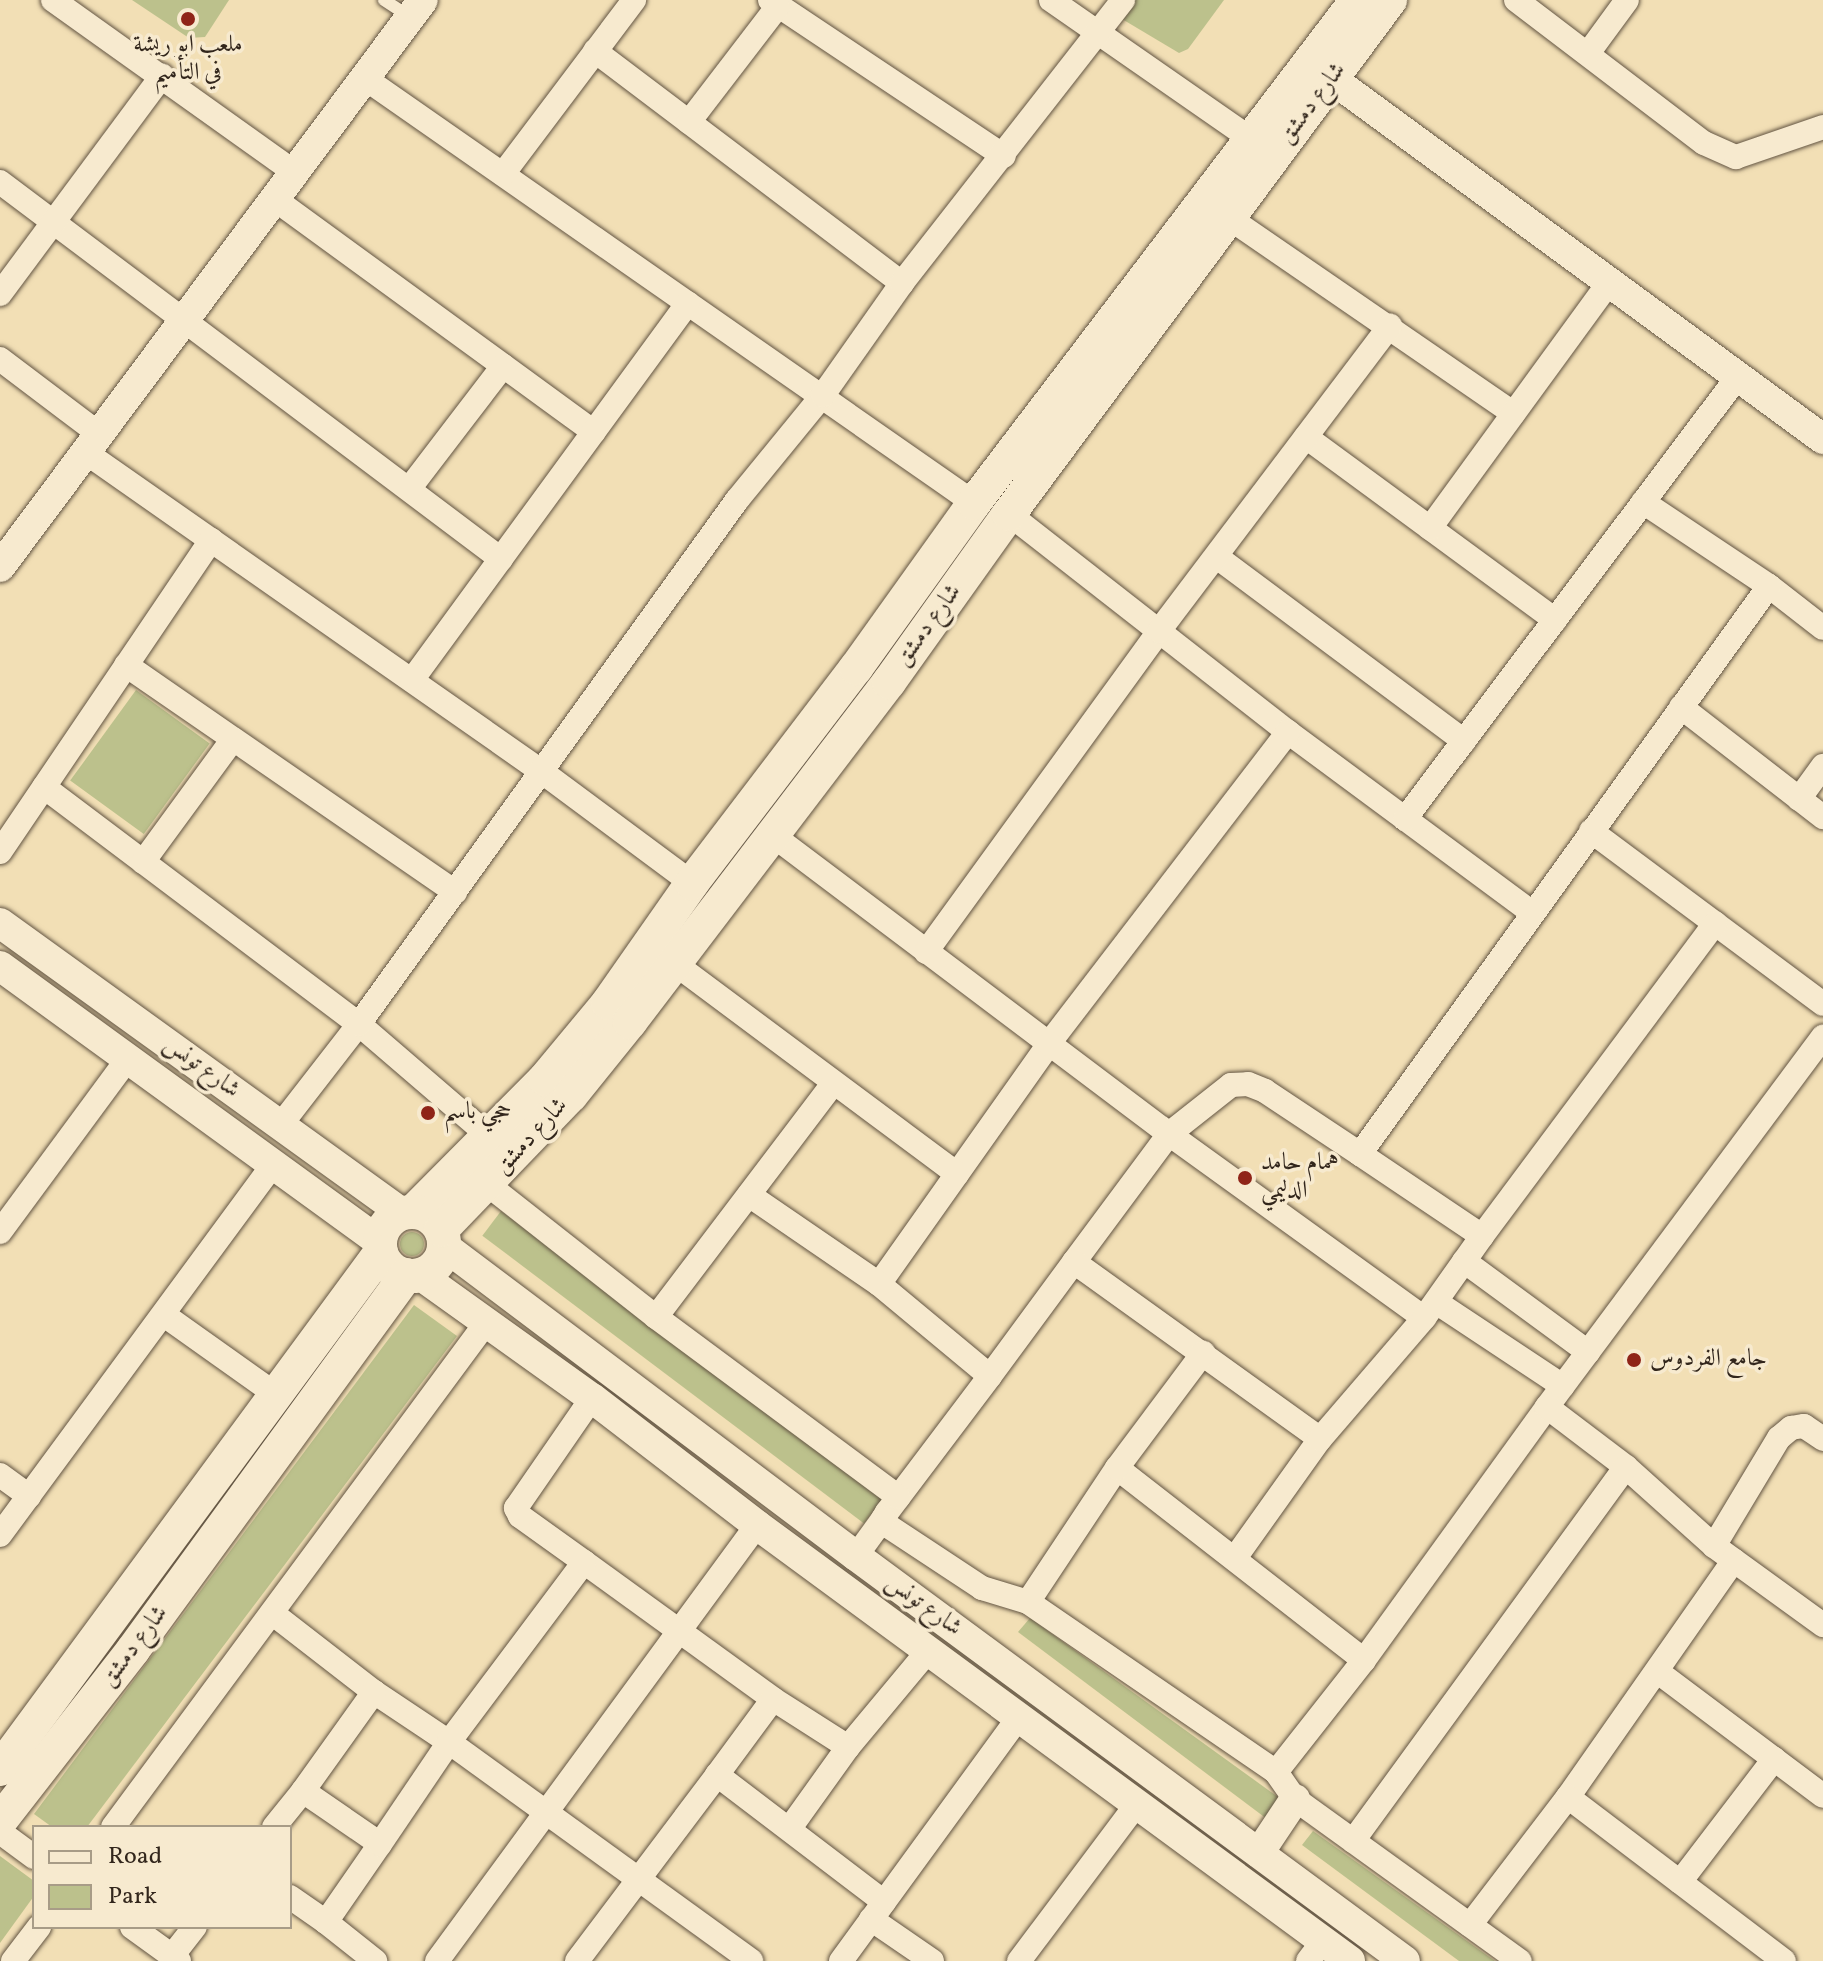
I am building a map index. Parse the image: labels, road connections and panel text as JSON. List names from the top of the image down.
{
  "streets": {
    "main road": ["شارع دمشق"],
    "street": ["شارع تونس"]
  },
  "crossings": [
    ["شارع دمشق", "شارع تونس"]
  ],
  "places": [
    "ملعب ابو ريشة في التأميم",
    "حجي باسم",
    "همام حامد الدليمي",
    "جامع الفردوس"
  ],
  "legend": ["Road", "Park"]
}
